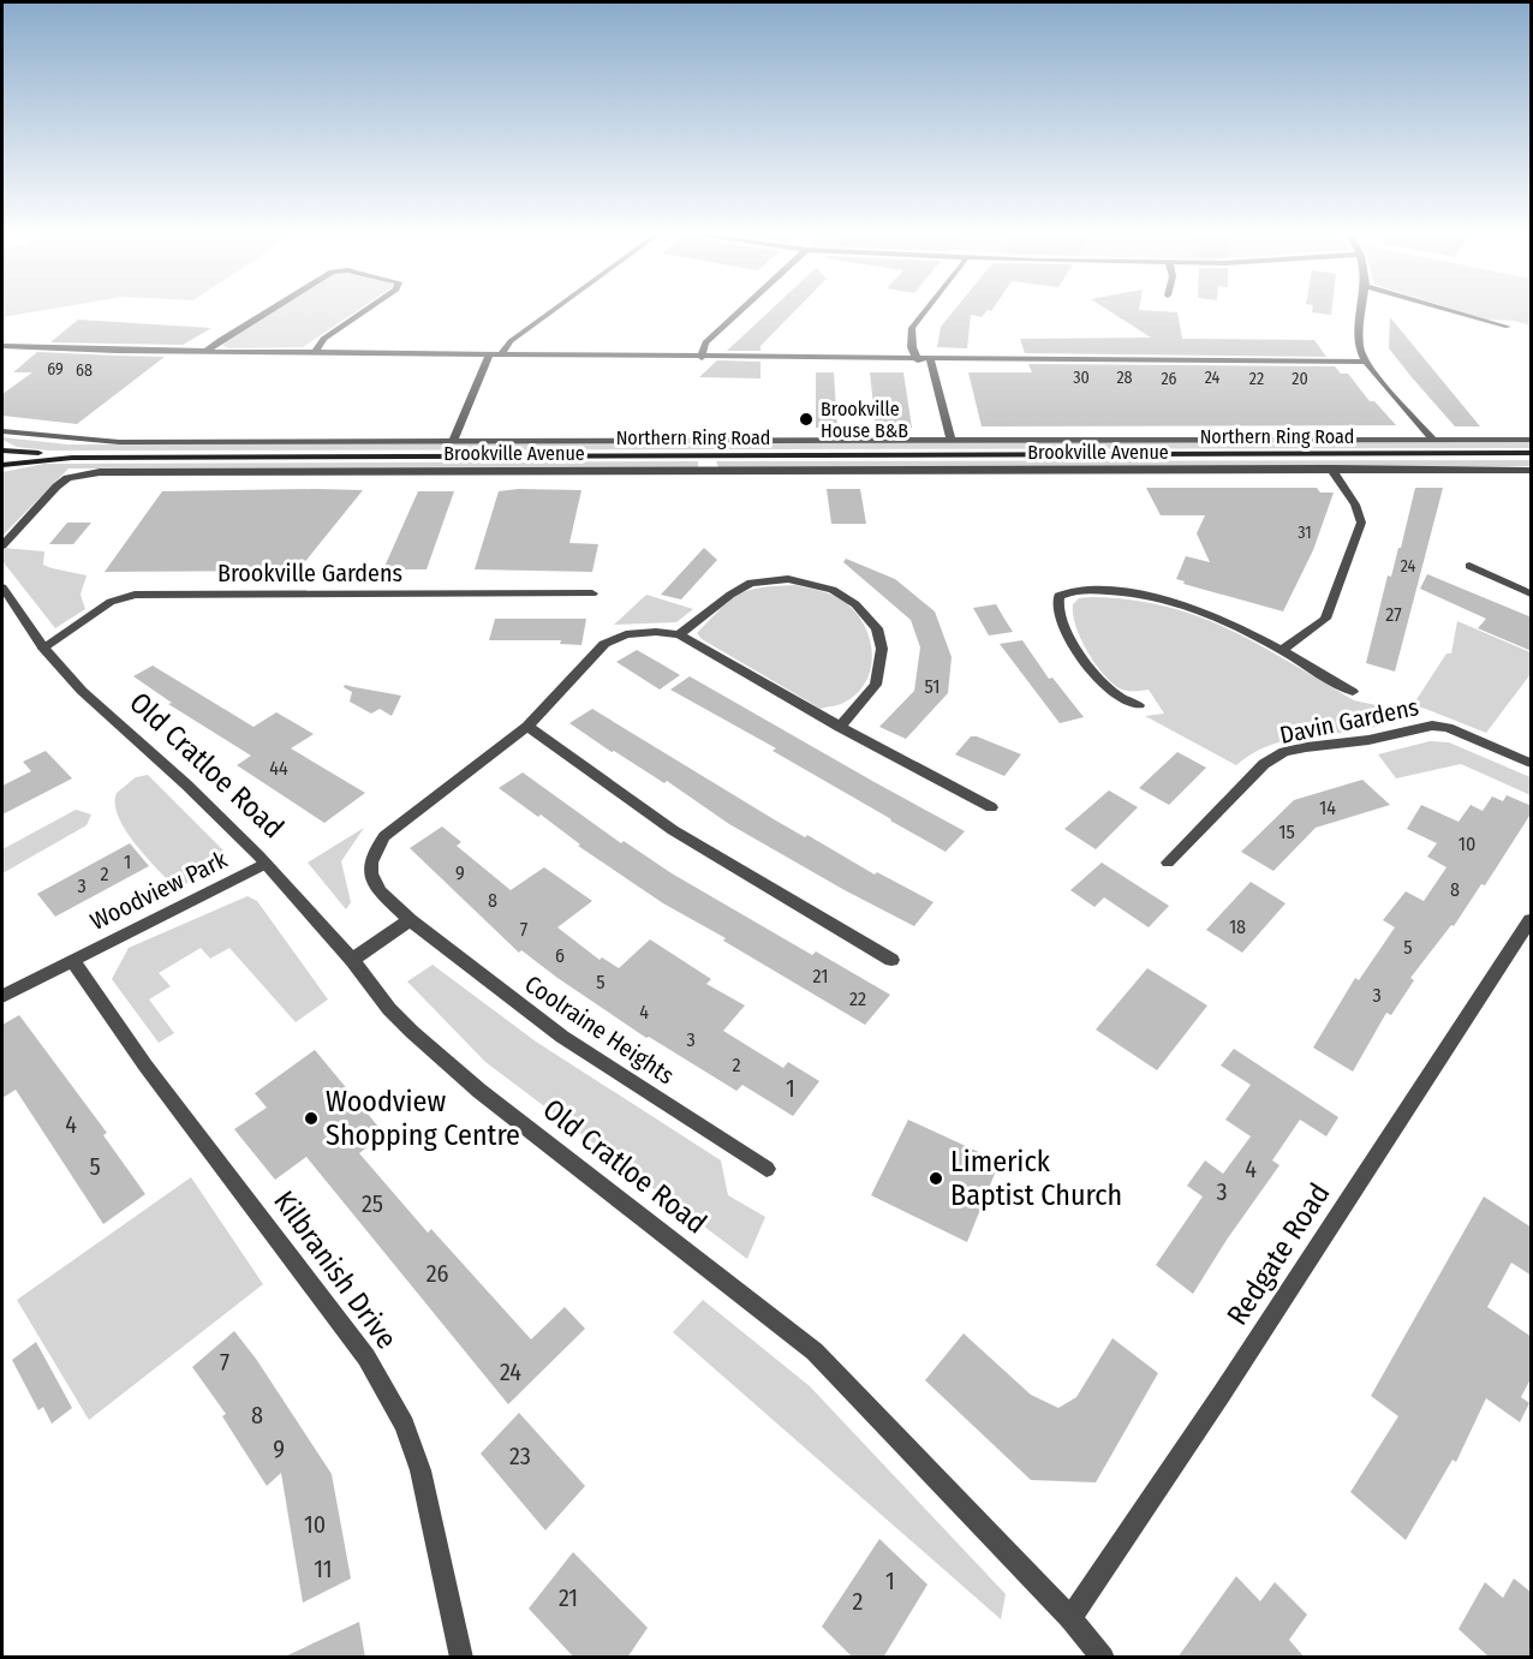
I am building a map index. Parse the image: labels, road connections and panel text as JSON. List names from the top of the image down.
{
  "streets": {
    "main road": ["Northern Ring Road"],
    "street": [
      "Brookville Avenue",
      "Brookville Gardens",
      "Davin Gardens",
      "Old Cratloe Road",
      "Woodview Park",
      "Coolraine Heights",
      "Redgate Road",
      "Kilbranish Drive"
    ]
  },
  "crossings": [
    ["Brookville Gardens", "Old Cratloe Road"],
    ["Old Cratloe Road", "Woodview Park"],
    ["Old Cratloe Road", "Redgate Road"],
    ["Woodview Park", "Kilbranish Drive"]
  ],
  "places": ["Brookville House B&B", "Woodview Shopping Centre", "Limerick Baptist Church"],
  "house_numbers": [
    "69",
    "68",
    "30",
    "28",
    "24",
    "26",
    "22",
    "20",
    "31",
    "24",
    "27",
    "51",
    "44",
    "14",
    "15",
    "10",
    "1",
    "9",
    "2",
    "3",
    "8",
    "8",
    "18",
    "7",
    "5",
    "6",
    "21",
    "5",
    "3",
    "22",
    "4",
    "3",
    "2",
    "1",
    "4",
    "5",
    "4",
    "3",
    "25",
    "26",
    "7",
    "24",
    "8",
    "9",
    "23",
    "10",
    "11",
    "1",
    "21",
    "2"
  ]
}
